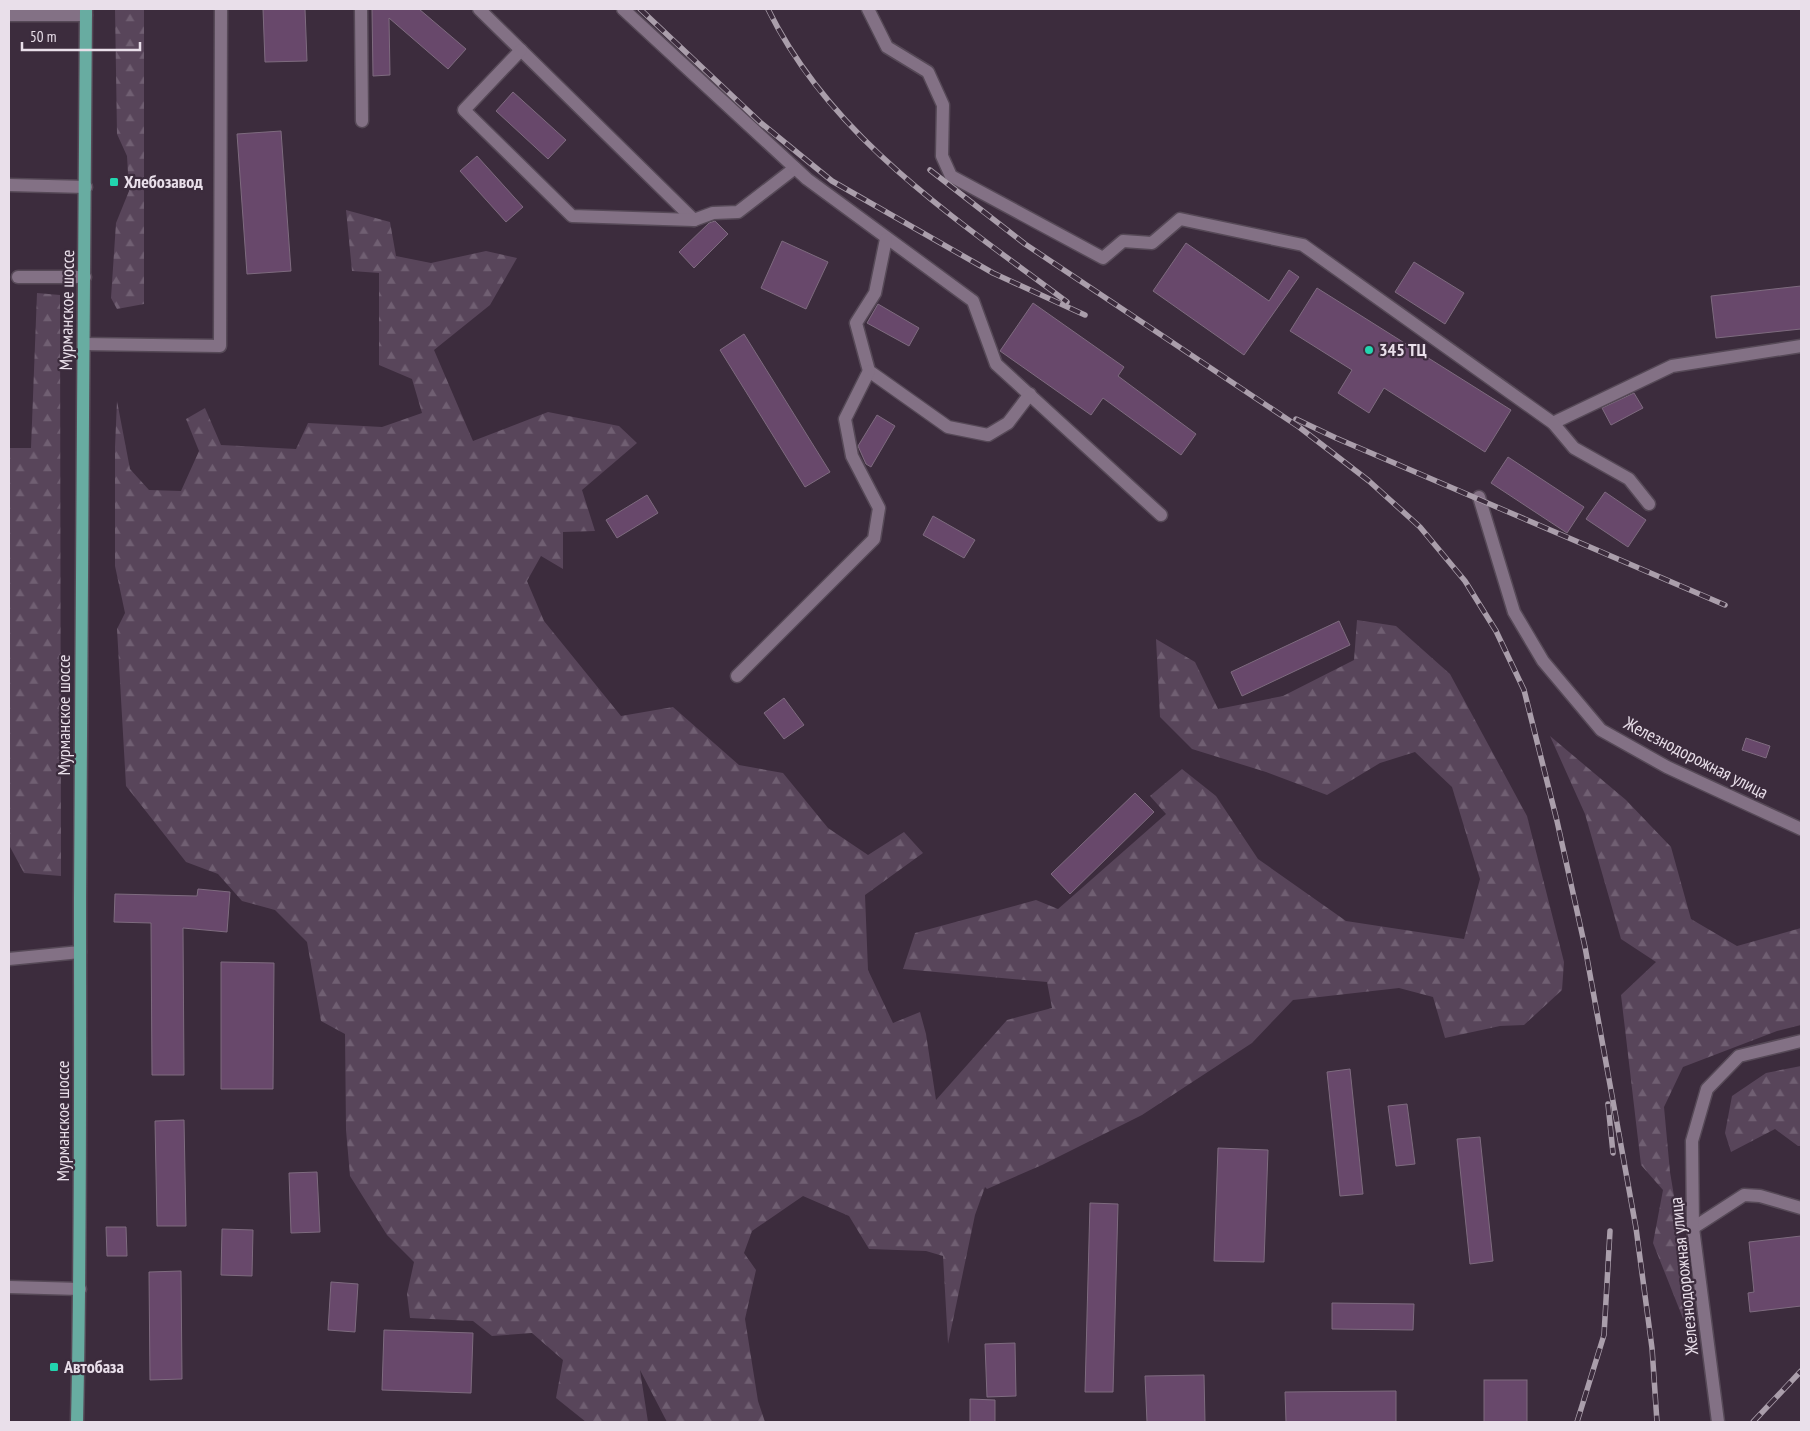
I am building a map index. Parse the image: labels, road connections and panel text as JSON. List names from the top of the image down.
{
  "streets": {
    "main road": ["Мурманское шоссе"],
    "street": ["Железнодорожная улица"]
  },
  "places": {
    "transit": ["Хлебозавод", "Автобаза"],
    "other": ["345 ТЦ"]
  },
  "scale_bar": "50 m"
}
